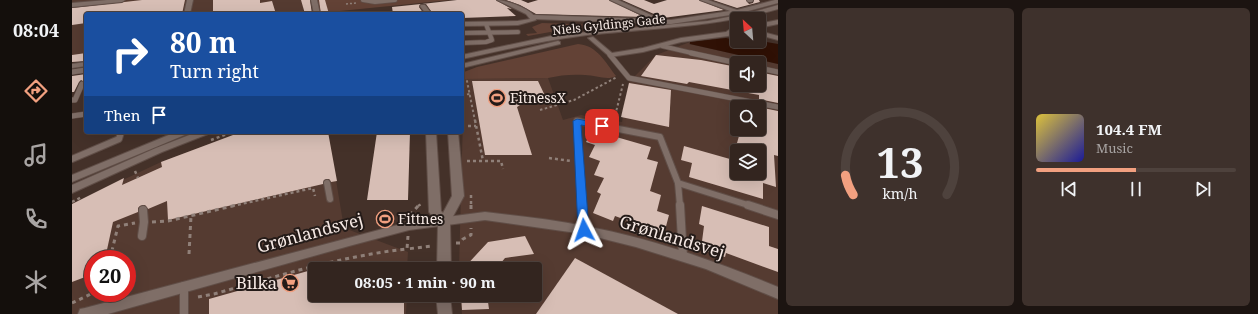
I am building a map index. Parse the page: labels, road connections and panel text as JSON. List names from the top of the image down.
{
  "streets": {
    "street": ["Niels Gyldings Gade", "Grønlandsvej"]
  },
  "places": {
    "sports": ["FitnessX", "Fittnes"],
    "supermarket": ["Bilka"]
  },
  "north": "top left",
  "page": {
    "tabs": "08:04",
    "turn": ["80 m", "Turn right"],
    "then": "Then",
    "song": ["104.4 FM", "Music"],
    "limit": "20",
    "trip": "08:05 · 1 min · 90 m",
    "gauge": ["13", "km/h"]
  }
}
